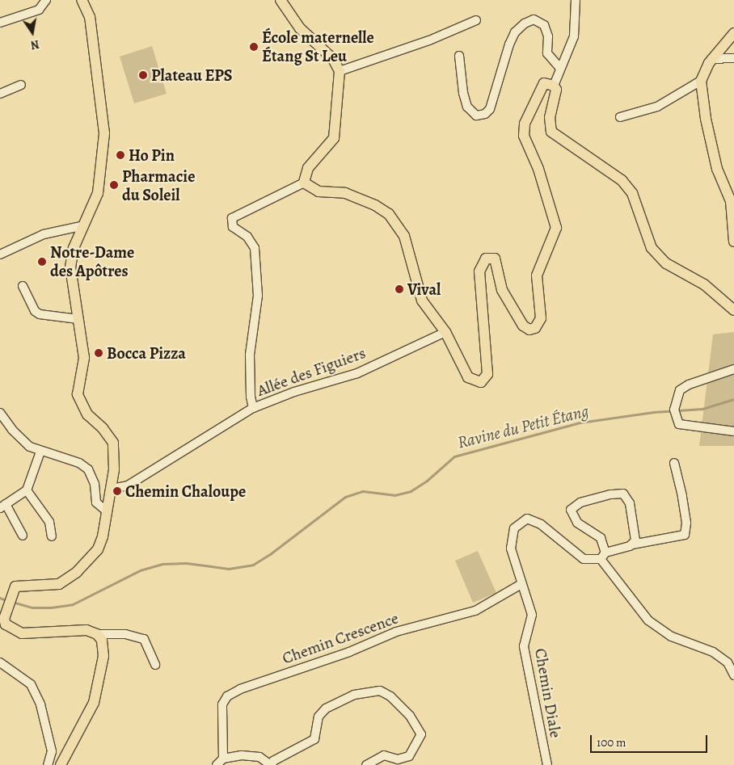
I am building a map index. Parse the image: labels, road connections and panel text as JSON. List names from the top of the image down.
{
  "streets": {
    "street": ["Allée des Figuiers", "Chemin Crescence", "Chemin Diale"]
  },
  "crossings": [
    ["Chemin Crescence", "Chemin Diale"]
  ],
  "water": ["Ravine du Petit Étang"],
  "places": [
    "École maternelle Étang St Leu",
    "Plateau EPS",
    "Ho Pin",
    "Pharmacie du Soleil",
    "Notre-Dame des Apôtres",
    "Vival",
    "Bocca Pizza",
    "Chemin Chaloupe"
  ],
  "scale_bar": "100 m",
  "north": "bottom"
}
